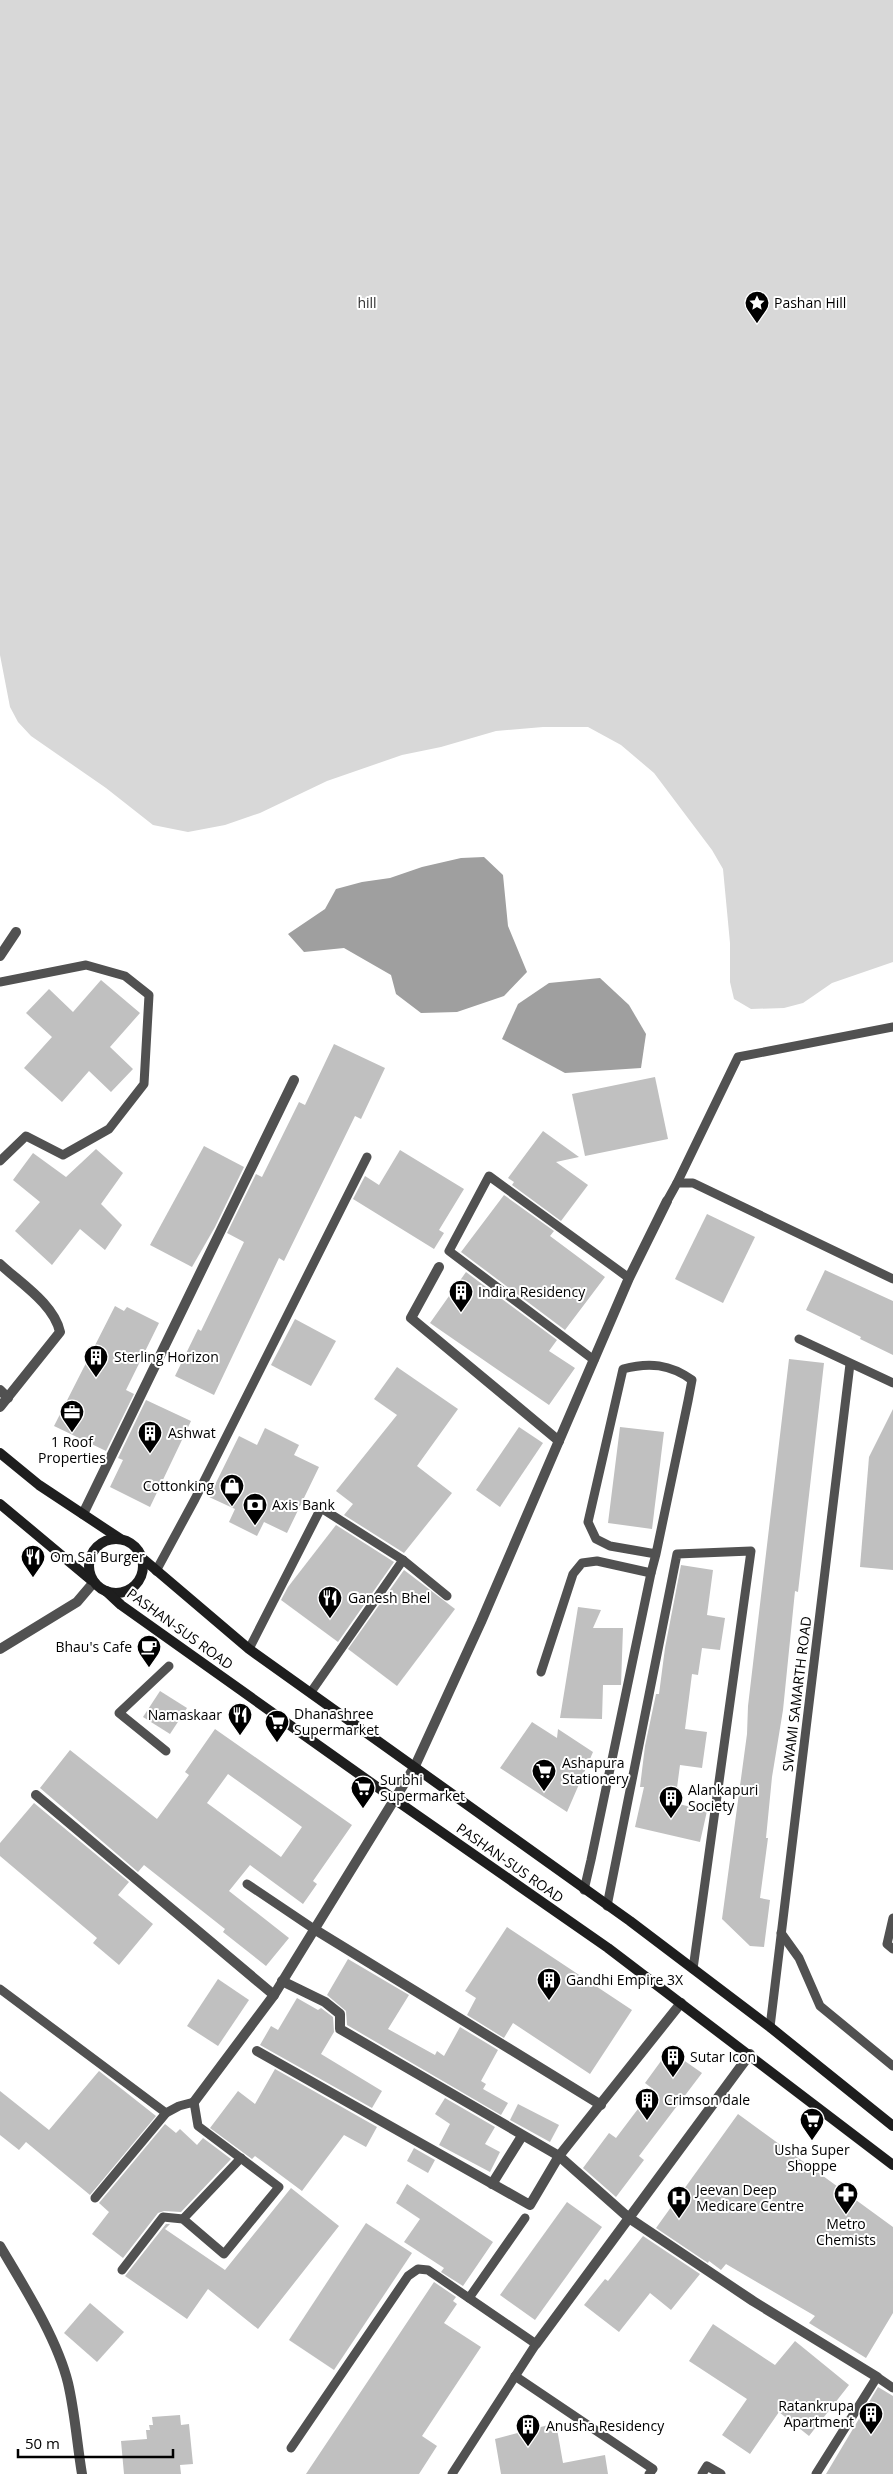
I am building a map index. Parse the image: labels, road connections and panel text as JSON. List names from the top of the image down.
{
  "streets": {
    "main road": ["PASHAN-SUS ROAD"],
    "lane": ["SWAMI SAMARTH ROAD"]
  },
  "crossings": [
    ["PASHAN-SUS ROAD", "SWAMI SAMARTH ROAD"]
  ],
  "parks": ["hill"],
  "places": {
    "place": ["Pashan Hill"],
    "building": [
      "Indira Residency",
      "Sterling Horizon",
      "Ashwat",
      "Alankapuri Society",
      "Gandhi Empire 3X",
      "Sutar Icon",
      "Crimson dale",
      "Ratankrupa Apartment",
      "Anusha Residency"
    ],
    "office": ["1 Roof Properties"],
    "shop": ["Cottonking"],
    "bank": ["Axis Bank"],
    "restaurant": ["Om Sai Burger", "Ganesh Bhel", "Namaskaar"],
    "cafe": ["Bhau's Cafe"],
    "supermarket": [
      "Dhanashree Supermarket",
      "Ashapura Stationery",
      "Surbhi Supermarket",
      "Usha Super Shoppe"
    ],
    "pharmacy": ["Metro Chemists"],
    "hospital": ["Jeevan Deep Medicare Centre"]
  },
  "scale_bar": "50 m"
}
